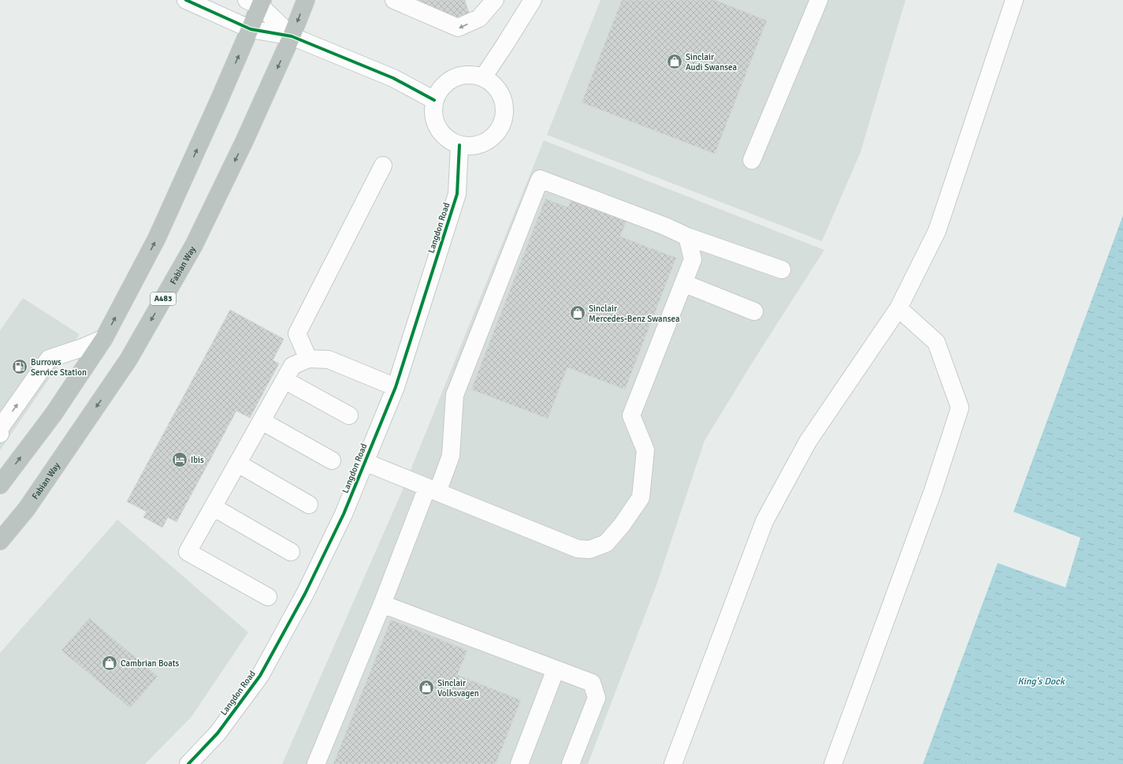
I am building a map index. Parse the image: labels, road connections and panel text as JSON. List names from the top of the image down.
{
  "streets": {
    "highway": ["Fabian Way", "A483"],
    "street": ["Langdon Road"]
  },
  "water": ["King's Dock"],
  "places": {
    "shop": [
      "Sinclair Audi Swansea",
      "Sinclair Mercedes-Benz Swansea",
      "Cambrian Boats",
      "Sinclair Volksvagen"
    ],
    "fuel station": ["Burrows Service Station"],
    "hotel": ["Ibis"]
  }
}
